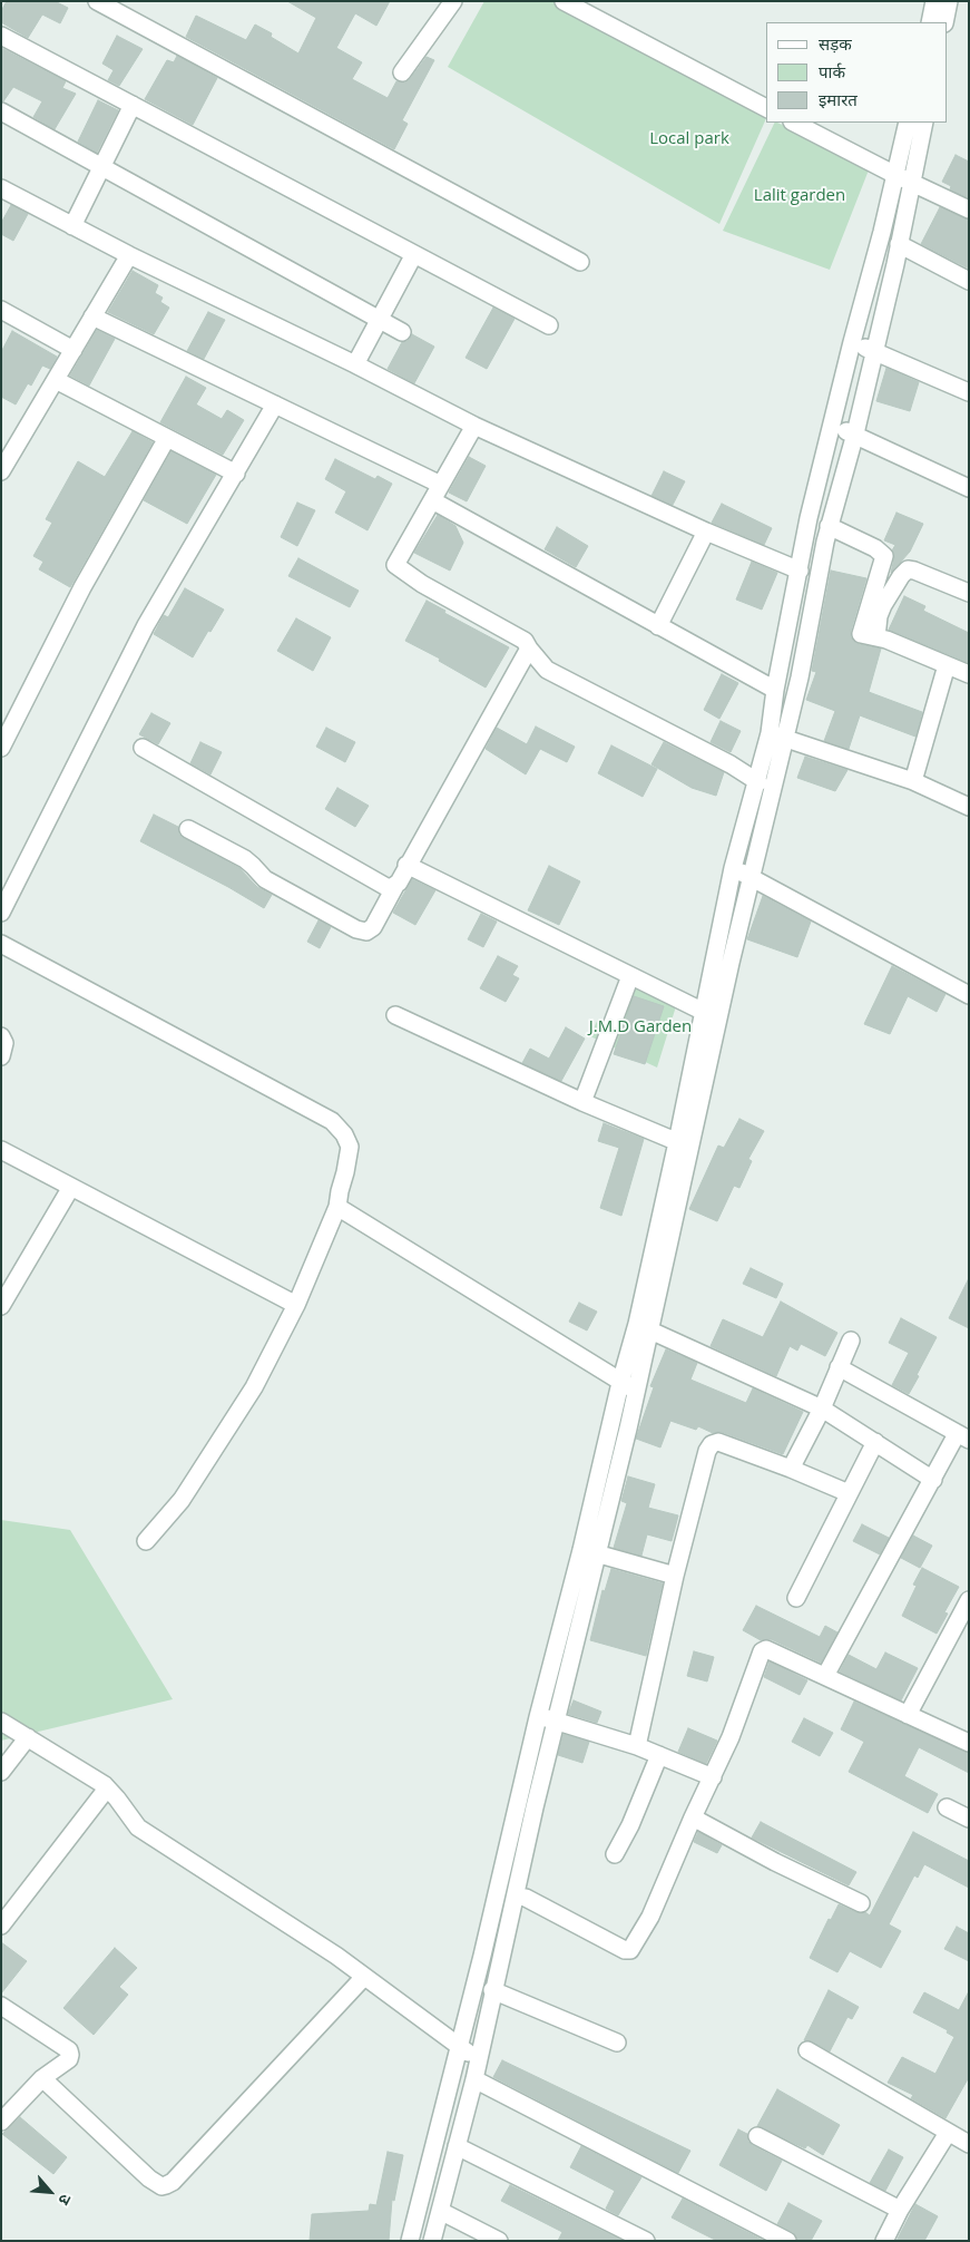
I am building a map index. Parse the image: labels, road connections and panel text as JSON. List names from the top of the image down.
{
  "parks": ["Local park", "Lalit garden", "J.M.D Garden"],
  "legend": ["सड़क", "पार्क", "इमारत"],
  "north": "bottom right"
}
